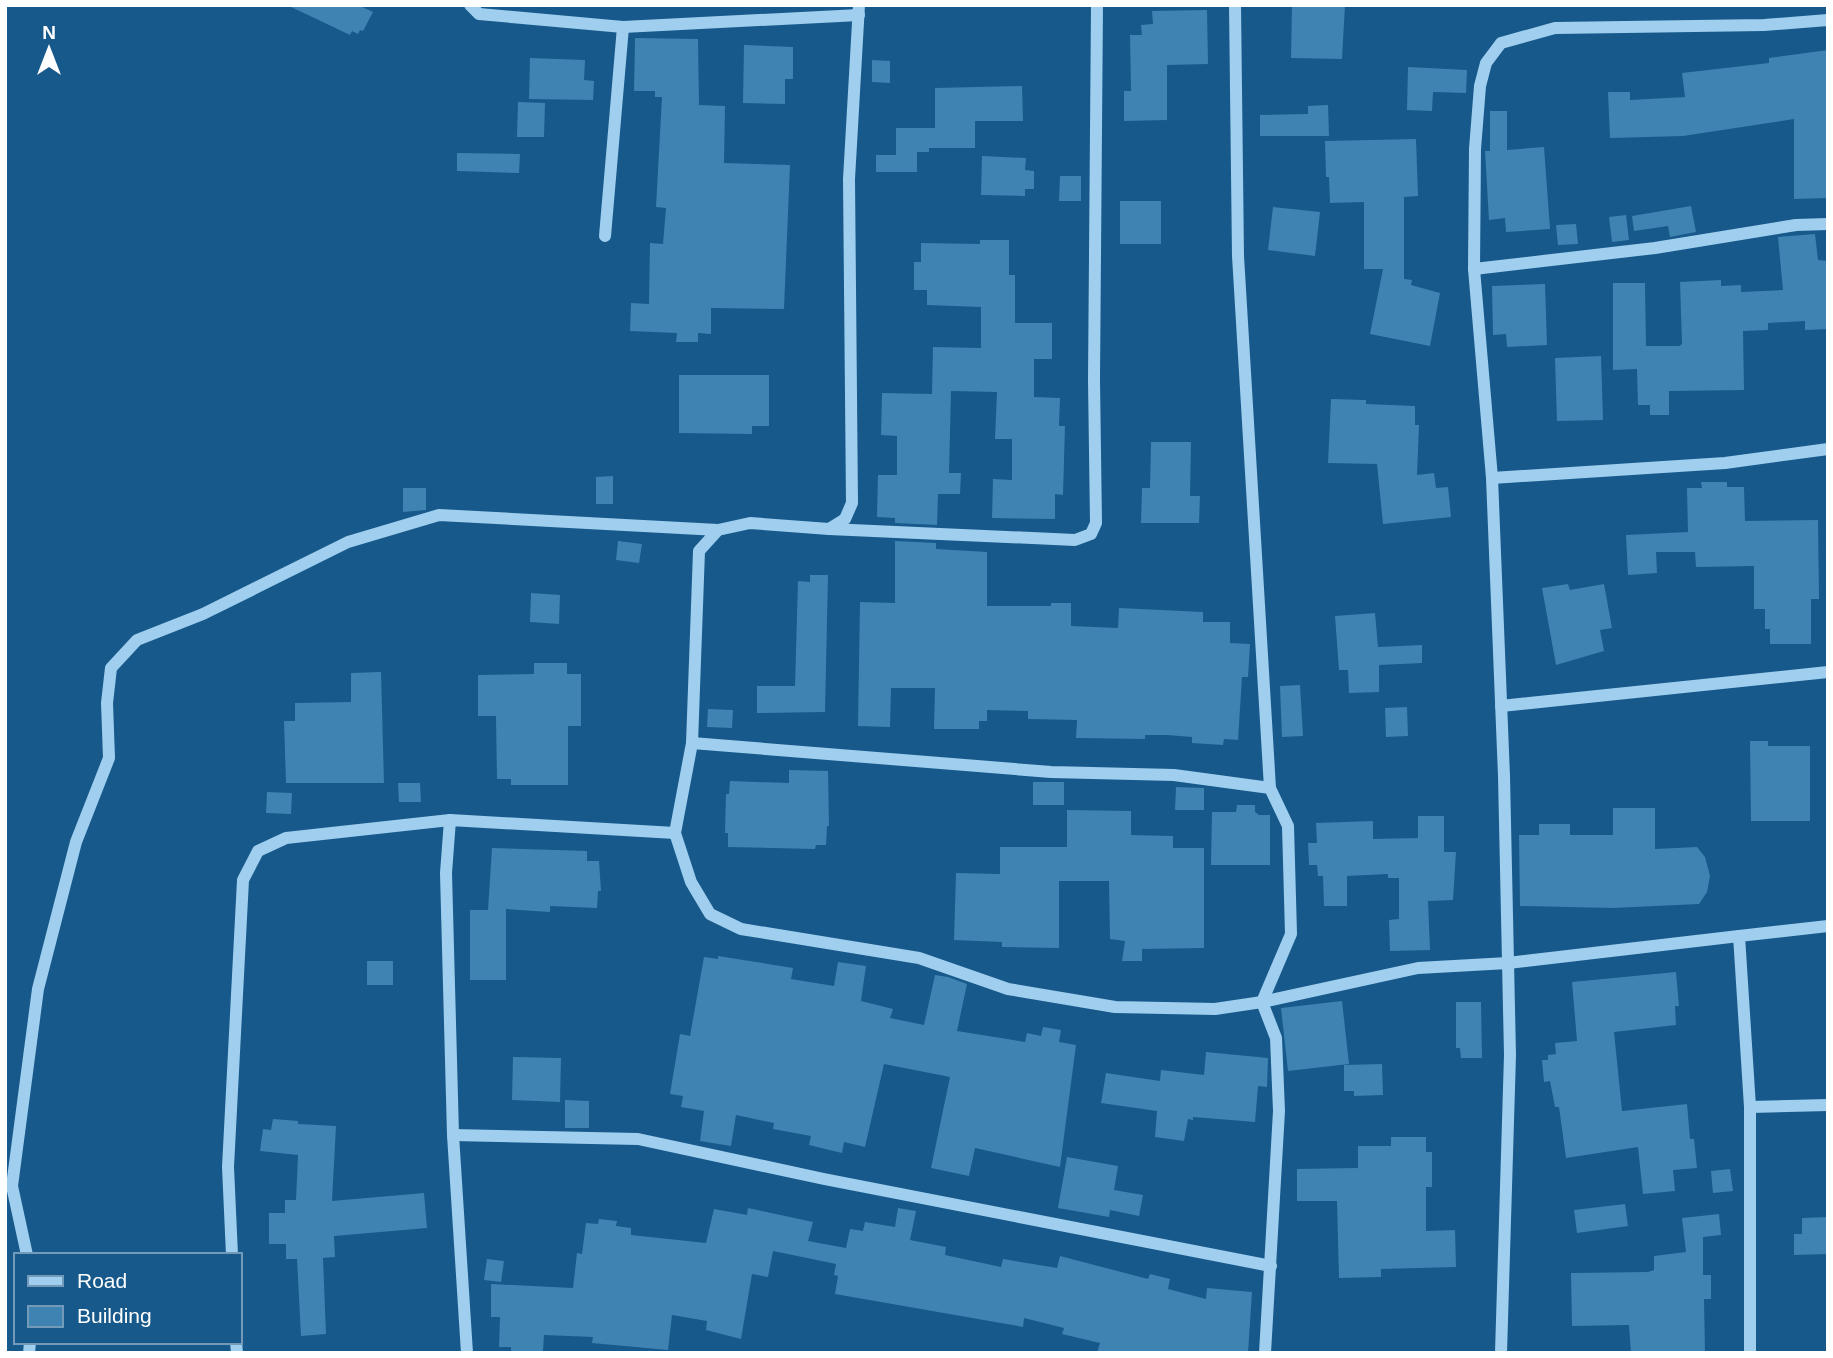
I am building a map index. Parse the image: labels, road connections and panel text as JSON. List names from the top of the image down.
{
  "legend": ["Road", "Building"],
  "north": "top"
}
